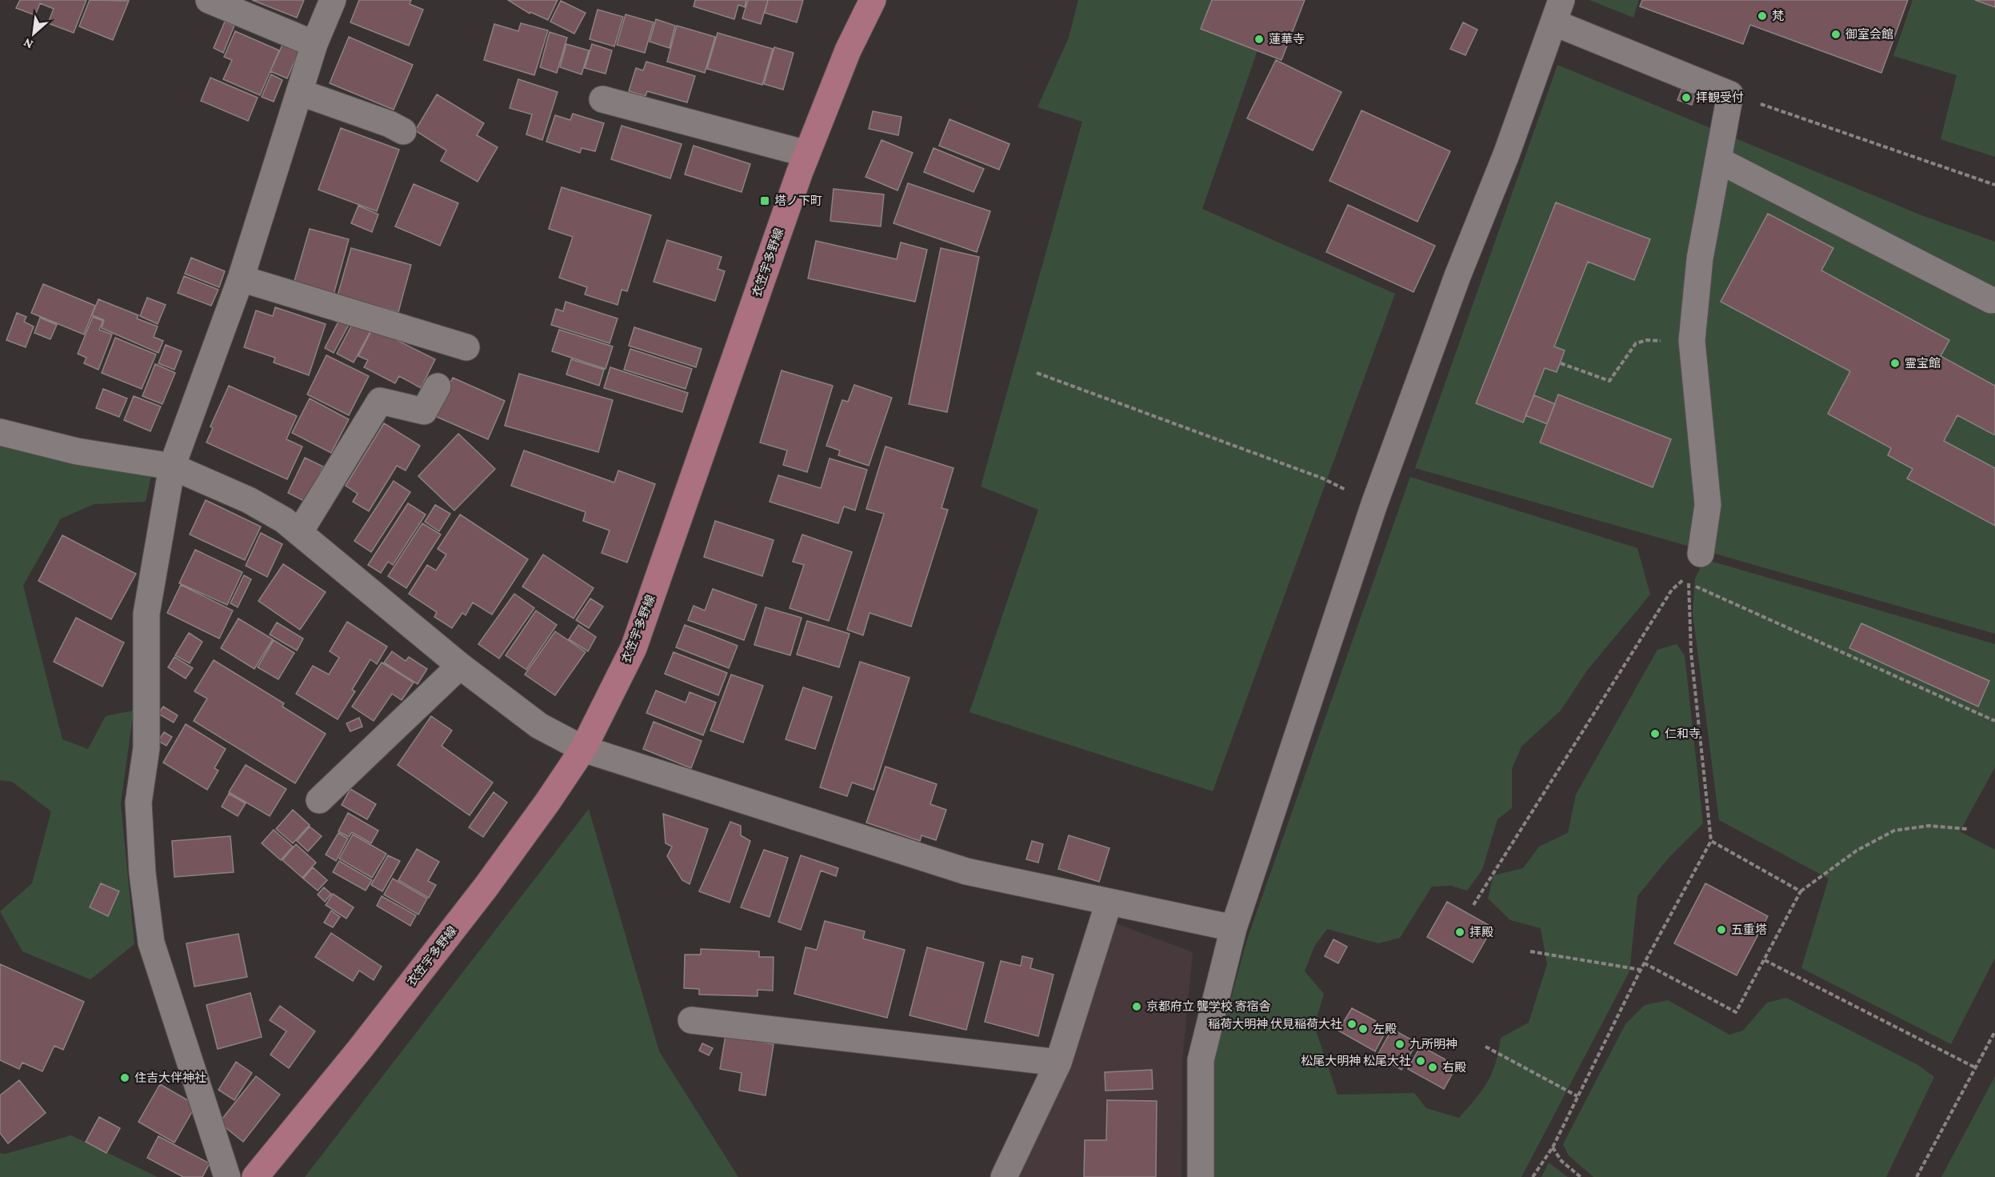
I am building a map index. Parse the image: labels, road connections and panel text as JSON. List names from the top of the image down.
{
  "streets": {
    "main road": ["衣笠宇多野線"]
  },
  "places": {
    "other": [
      "梵",
      "御室会館",
      "蓮華寺",
      "拝観受付",
      "霊宝館",
      "仁和寺",
      "五重塔",
      "拝殿",
      "京都府立 聾学校 寄宿舎",
      "稲荷大明神 伏見稲荷大社",
      "左殿",
      "九所明神",
      "松尾大明神 松尾大社",
      "右殿",
      "住吉大伴神社"
    ],
    "transit": ["塔ノ下町"]
  },
  "north": "bottom left"
}
